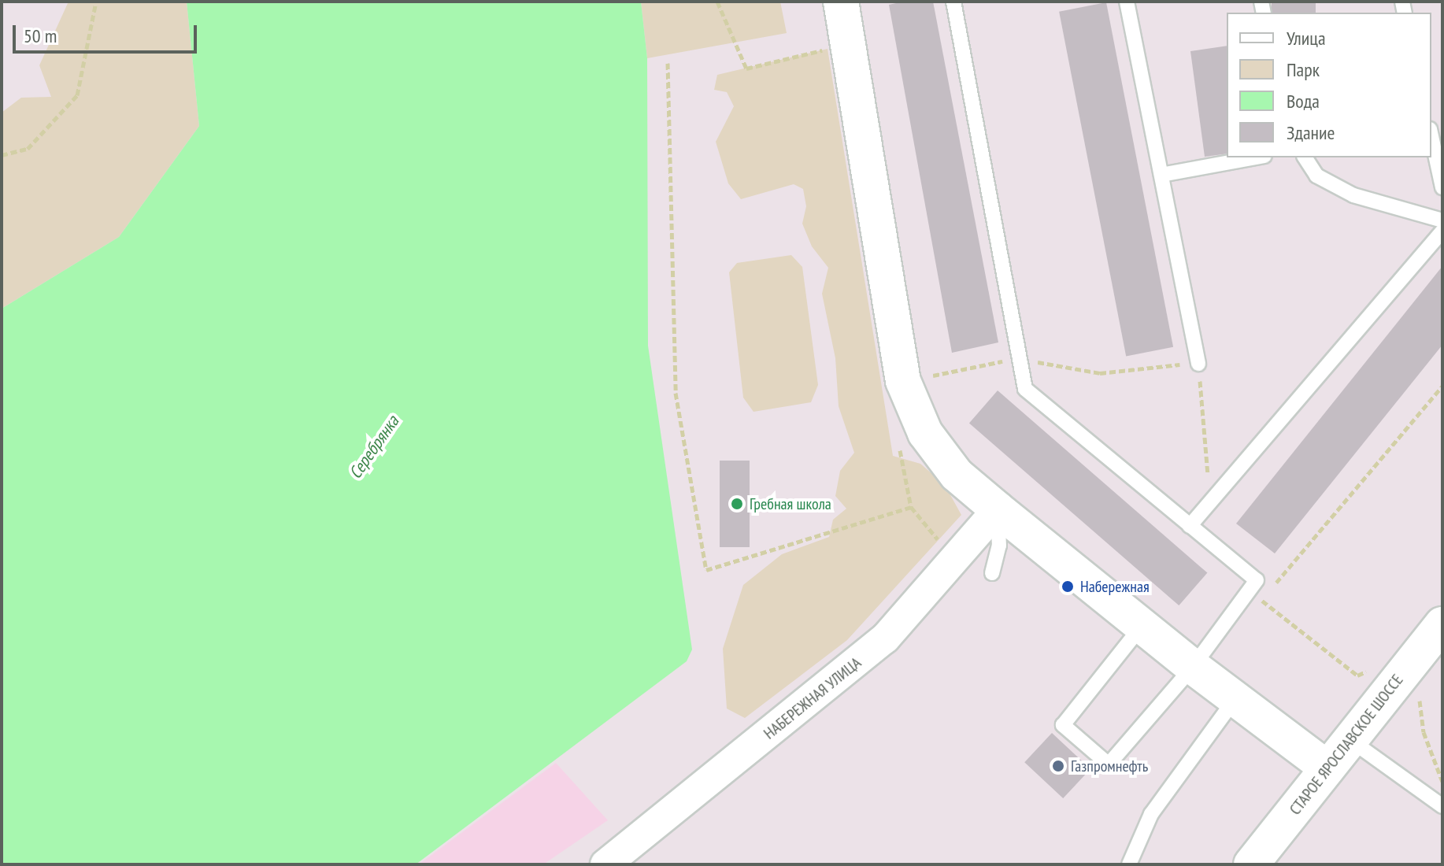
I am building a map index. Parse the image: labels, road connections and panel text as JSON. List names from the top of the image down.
{
  "streets": {
    "street": ["НАБЕРЕЖНАЯ УЛИЦА", "СТАРОЕ ЯРОСЛАВСКОЕ ШОССЕ"]
  },
  "water": ["Серебрянка"],
  "places": ["Гребная школа", "Набережная", "Газпромнефть"],
  "legend": [
    "Улица",
    "Парк",
    "Вода",
    "Здание"
  ],
  "scale_bar": "50 m"
}
